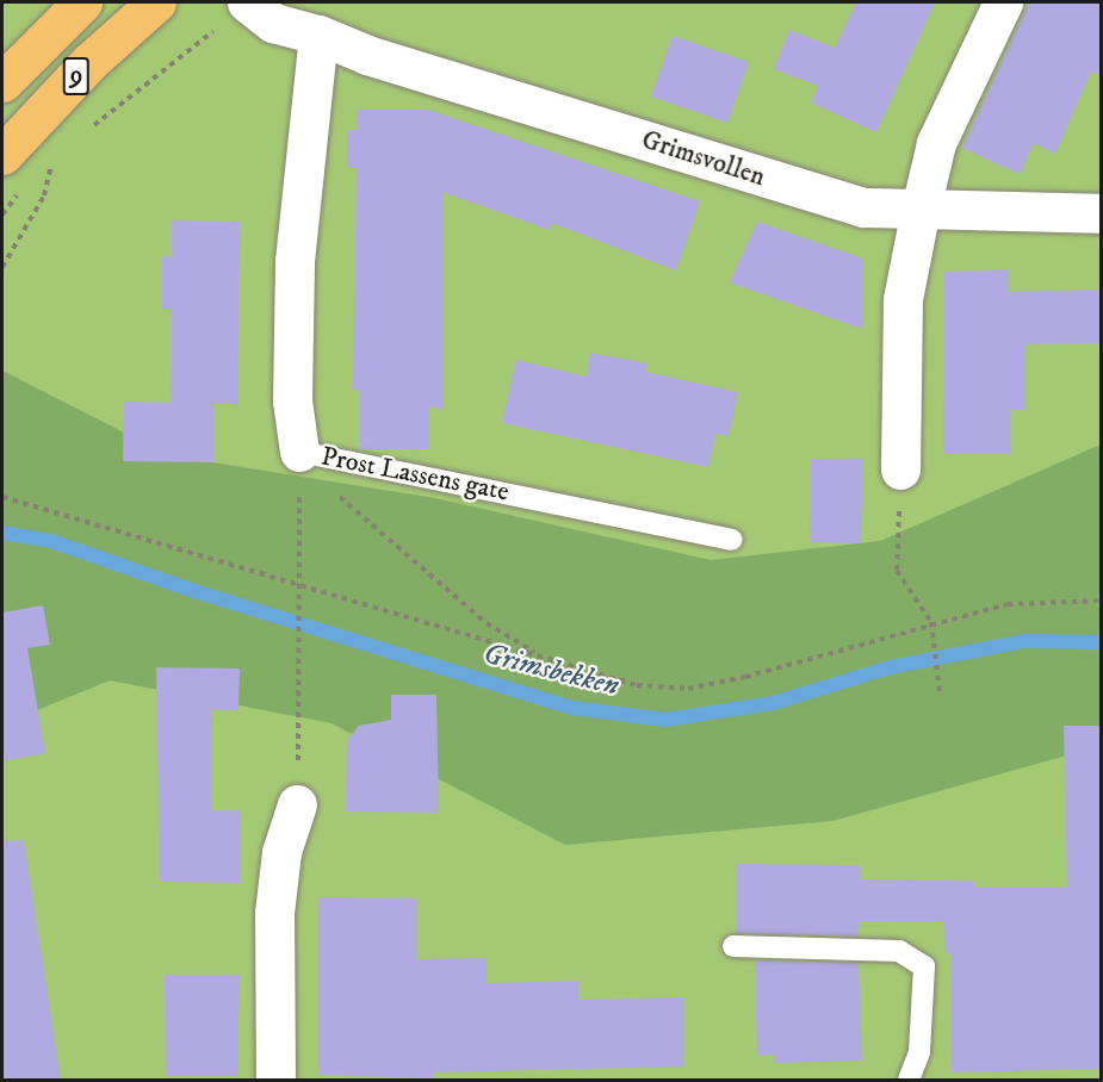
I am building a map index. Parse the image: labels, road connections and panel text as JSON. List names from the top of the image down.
{
  "streets": {
    "highway": ["9"],
    "street": ["Grimsvollen", "Prost Lassens gate"]
  },
  "crossings": [
    ["Grimsvollen", "Prost Lassens gate"]
  ],
  "water": ["Grimsbekken"]
}
